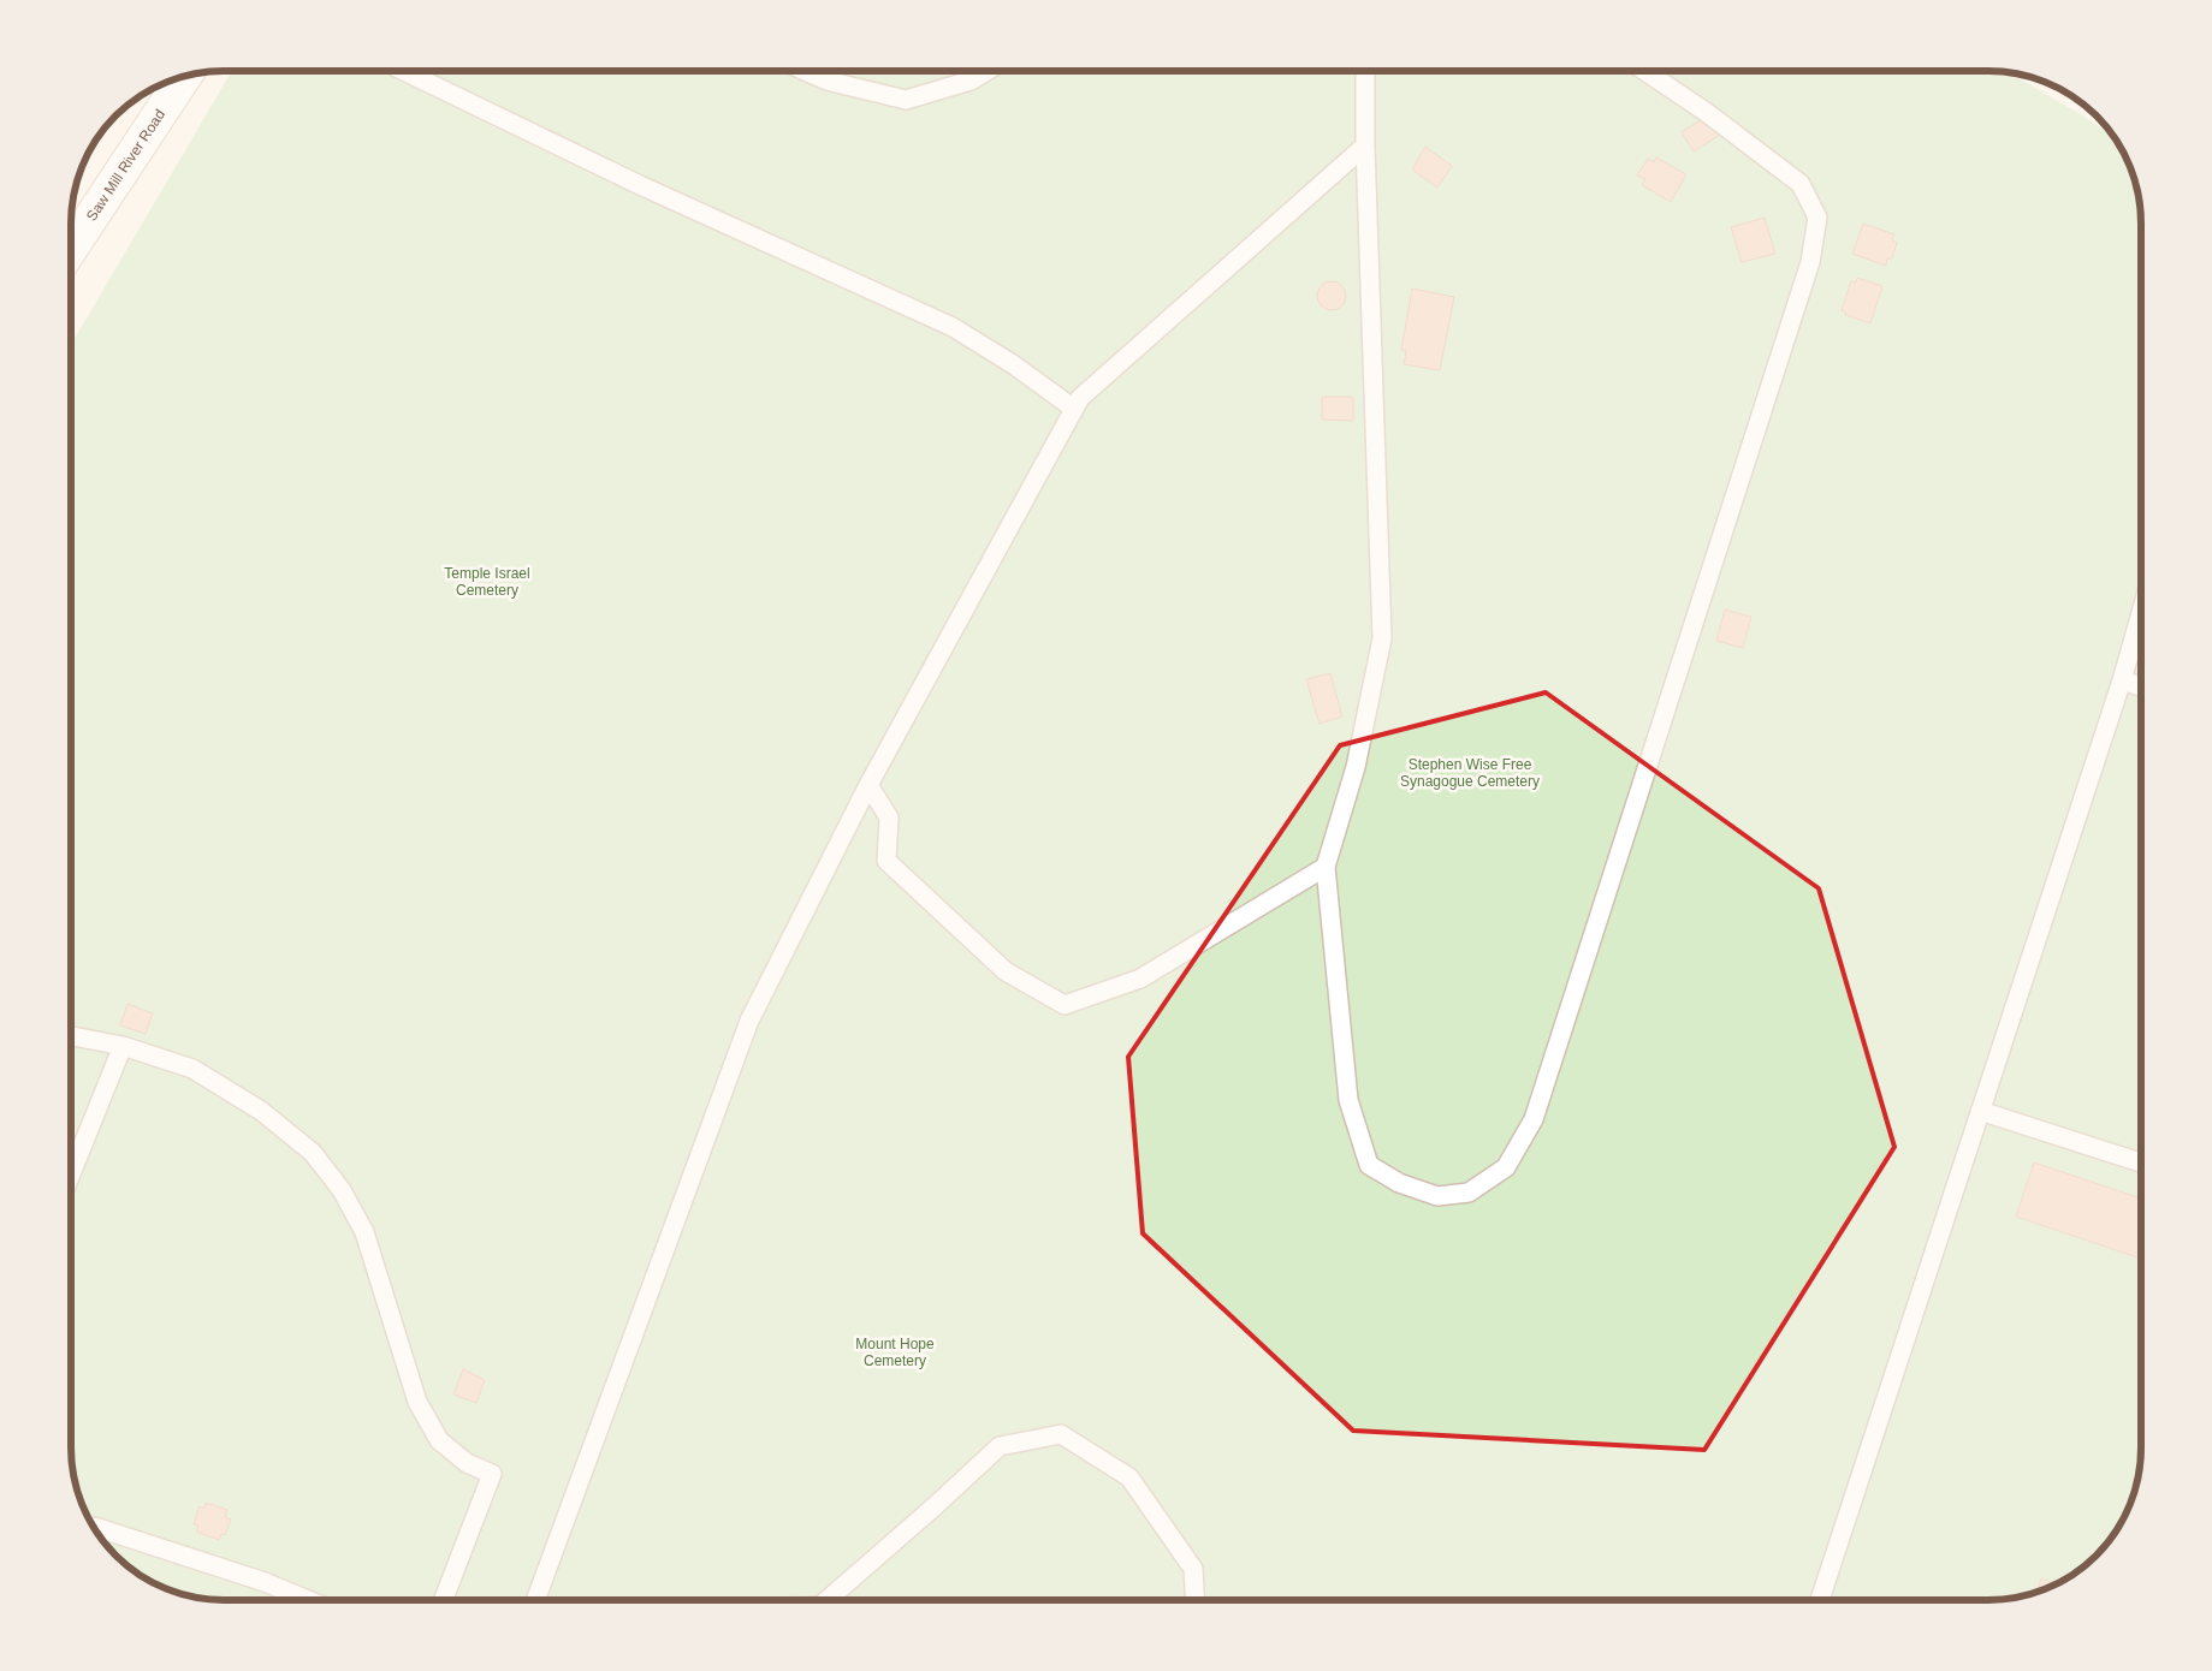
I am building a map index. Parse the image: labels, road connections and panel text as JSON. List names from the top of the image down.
{
  "streets": {
    "main road": ["Saw Mill River Road"]
  },
  "parks": ["Temple Israel Cemetery", "Stephen Wise Free Synagogue Cemetery", "Mount Hope Cemetery"]
}
